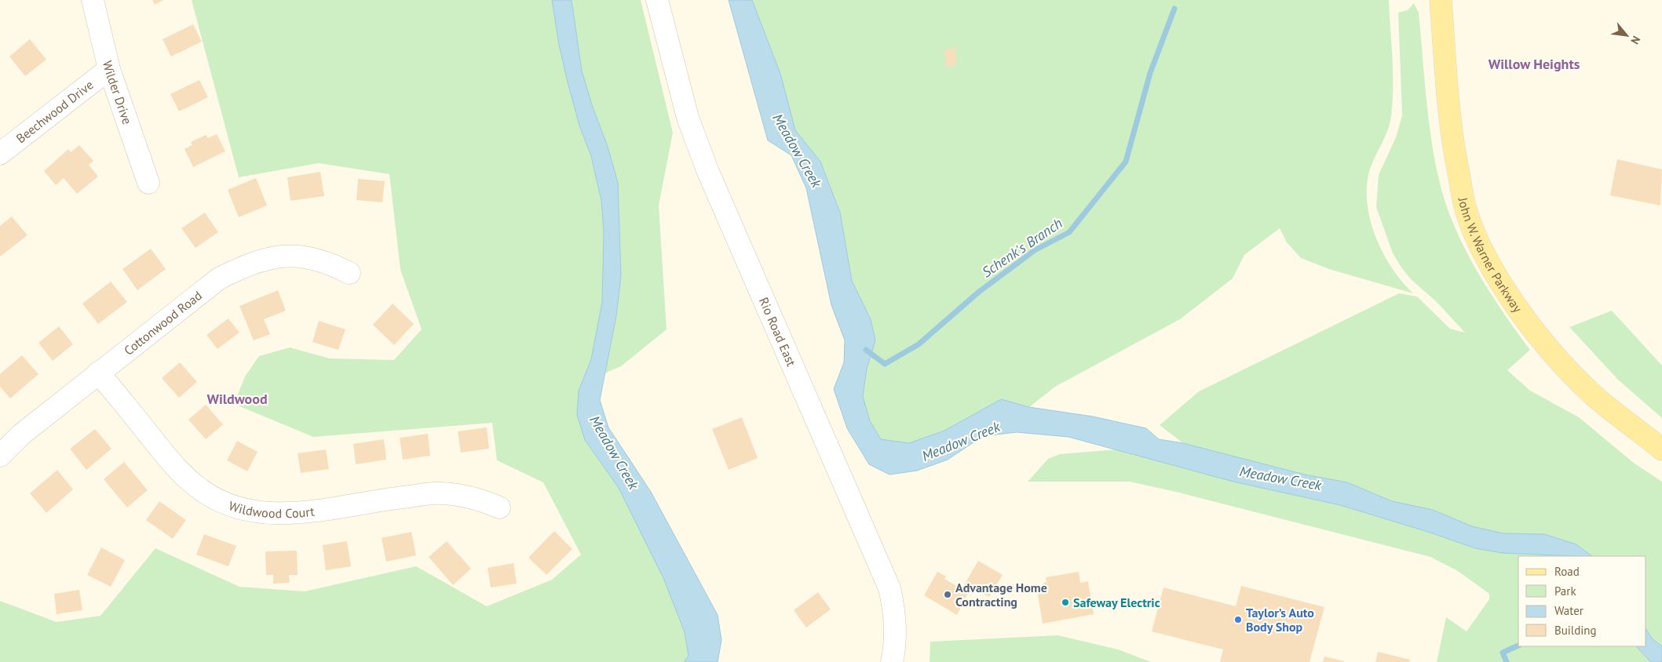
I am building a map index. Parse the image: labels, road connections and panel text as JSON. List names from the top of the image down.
{
  "streets": {
    "main road": ["John W. Warner Parkway"],
    "street": [
      "Wilder Drive",
      "Beechwood Drive",
      "Cottonwood Road",
      "Rio Road East",
      "Wildwood Court"
    ]
  },
  "crossings": [
    ["Wilder Drive", "Beechwood Drive"],
    ["Cottonwood Road", "Wildwood Court"]
  ],
  "districts": ["Willow Heights", "Wildwood"],
  "water": ["Meadow Creek", "Schenk's Branch"],
  "places": ["Advantage Home Contracting", "Safeway Electric", "Taylor’s Auto Body Shop"],
  "legend": [
    "Road",
    "Park",
    "Water",
    "Building"
  ],
  "north": "bottom right"
}
